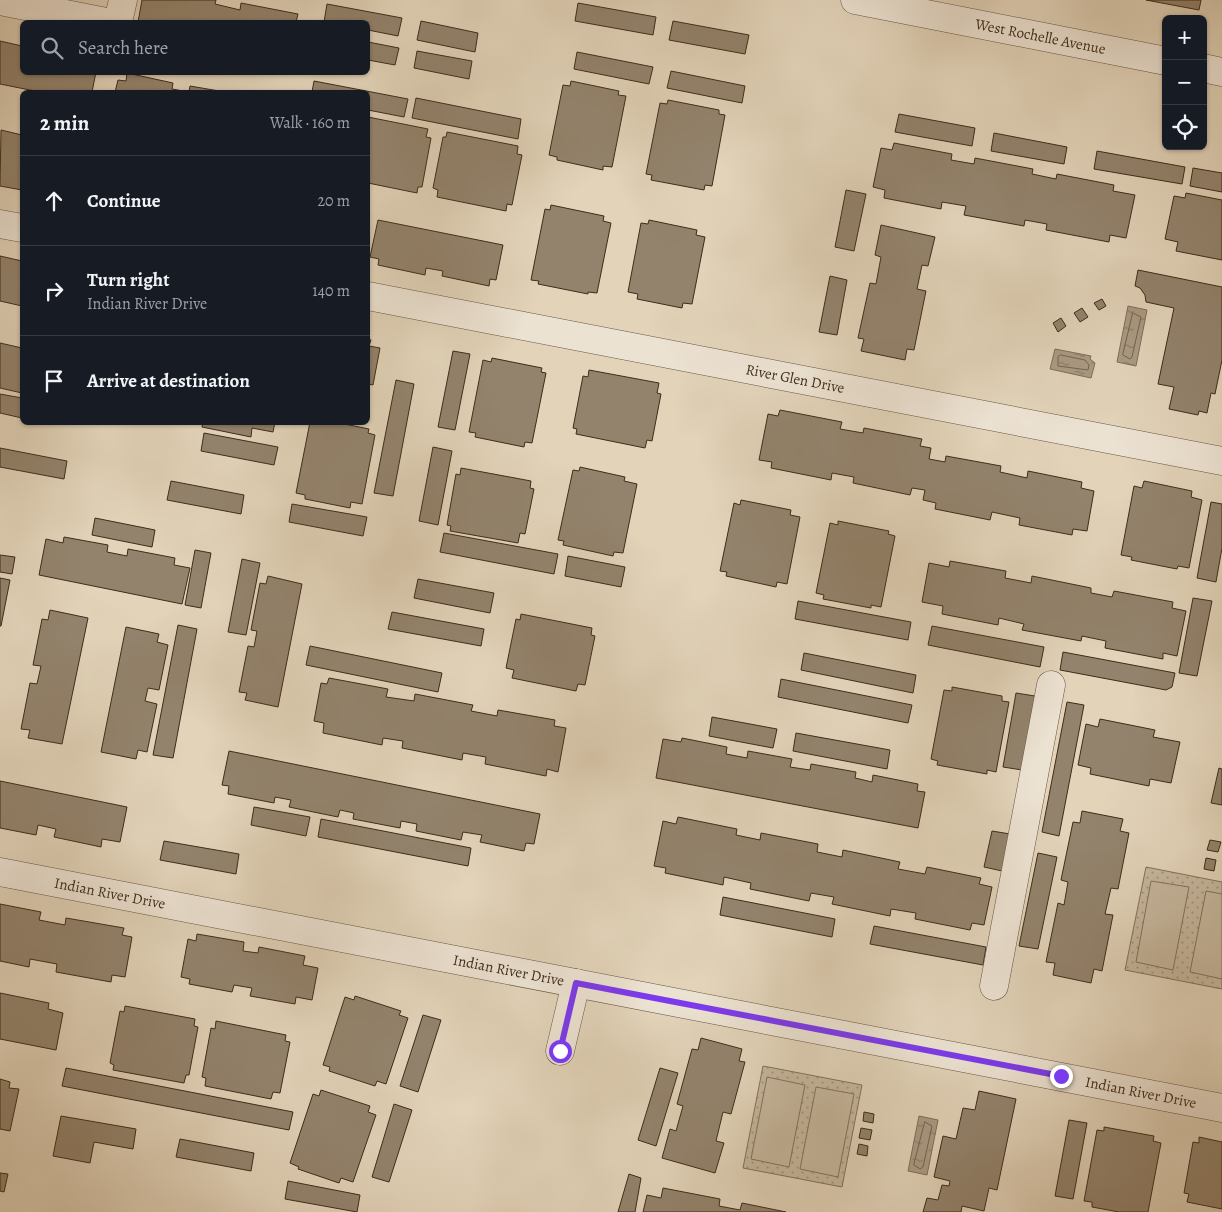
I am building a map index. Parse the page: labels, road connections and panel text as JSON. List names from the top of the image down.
{
  "streets": {
    "street": ["West Rochelle Avenue", "River Glen Drive", "Indian River Drive"]
  },
  "page": {
    "map_buttons": ["+", "−"],
    "search": "Search here",
    "heading": ["2 min", "Walk · 160 m"],
    "list": [
      ["Continue", "20 m"],
      ["Turn right", "Indian River Drive", "140 m"],
      "Arrive at destination"
    ]
  }
}
